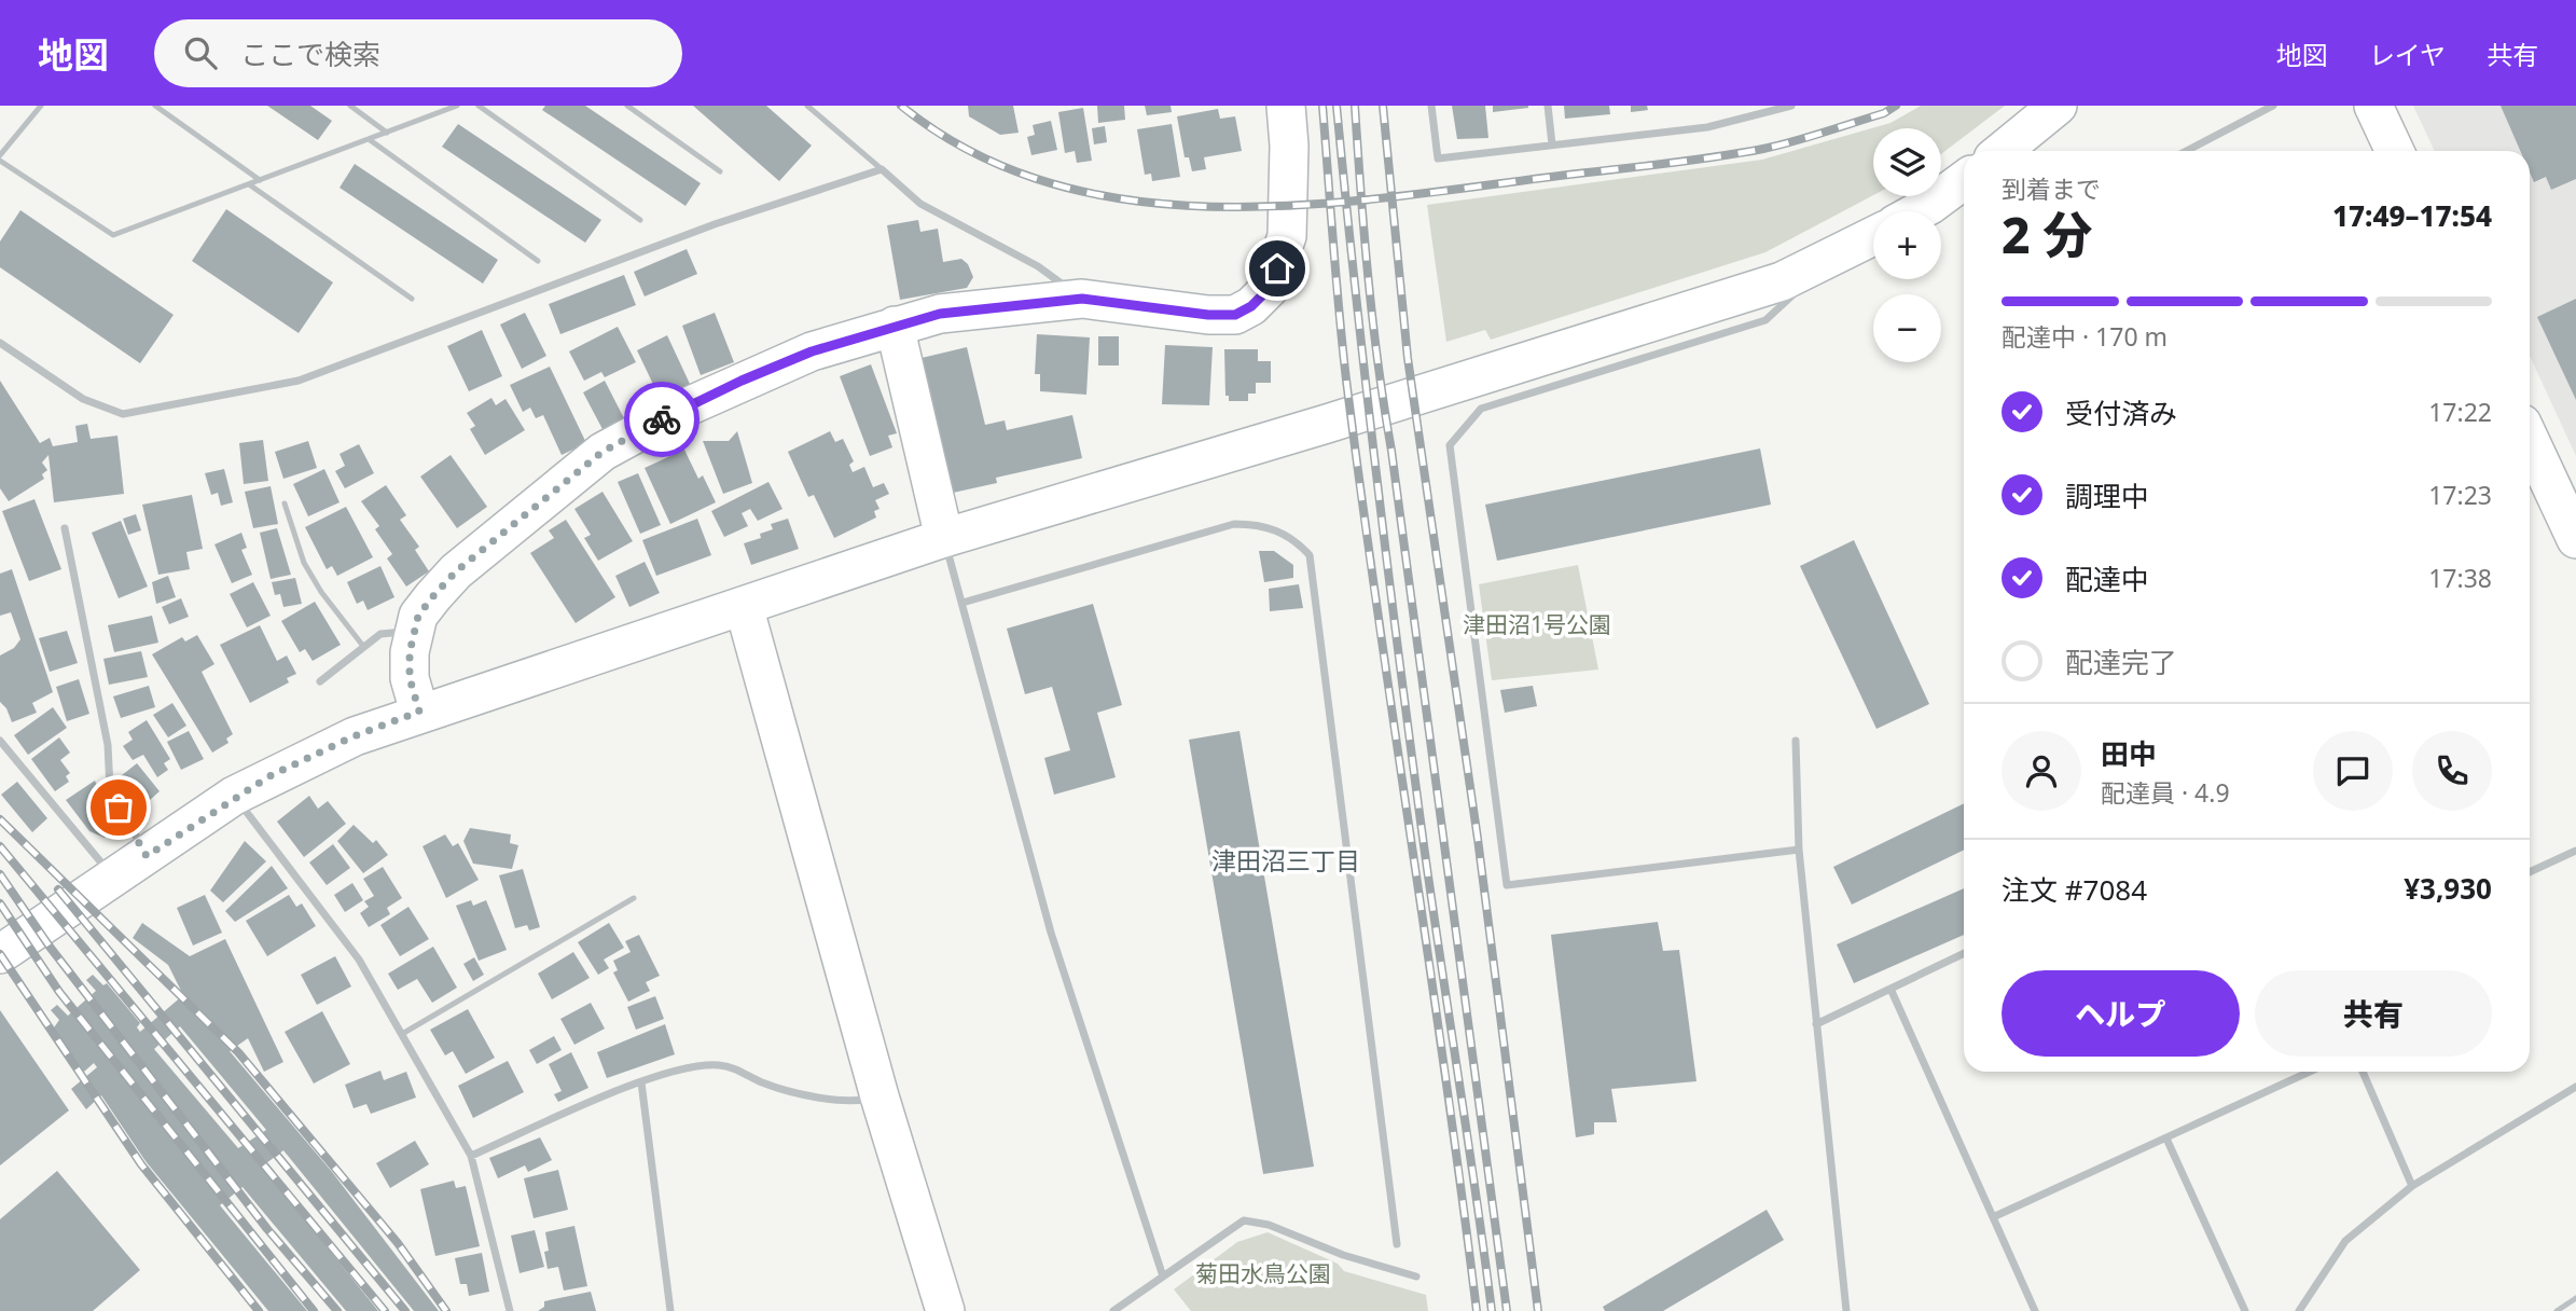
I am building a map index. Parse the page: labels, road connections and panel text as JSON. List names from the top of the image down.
{
  "districts": ["津田沼三丁目"],
  "parks": ["津田沼1号公園", "菊田水鳥公園"],
  "page": {
    "header": "地図",
    "search": "ここで検索",
    "nav": ["地図", "レイヤ", "共有"],
    "map_buttons": ["+", "−"],
    "heading": ["2 分", "到着まで", "17:49–17:54"],
    "panel": [
      "田中",
      "配達員 · 4.9",
      "注文 #7084",
      "¥3,930"
    ],
    "bar": "配達中 · 170 m",
    "list": [
      ["受付済み", "17:22"],
      ["調理中", "17:23"],
      ["配達中", "17:38"],
      "配達完了"
    ],
    "buttons": ["ヘルプ", "共有"]
  }
}
